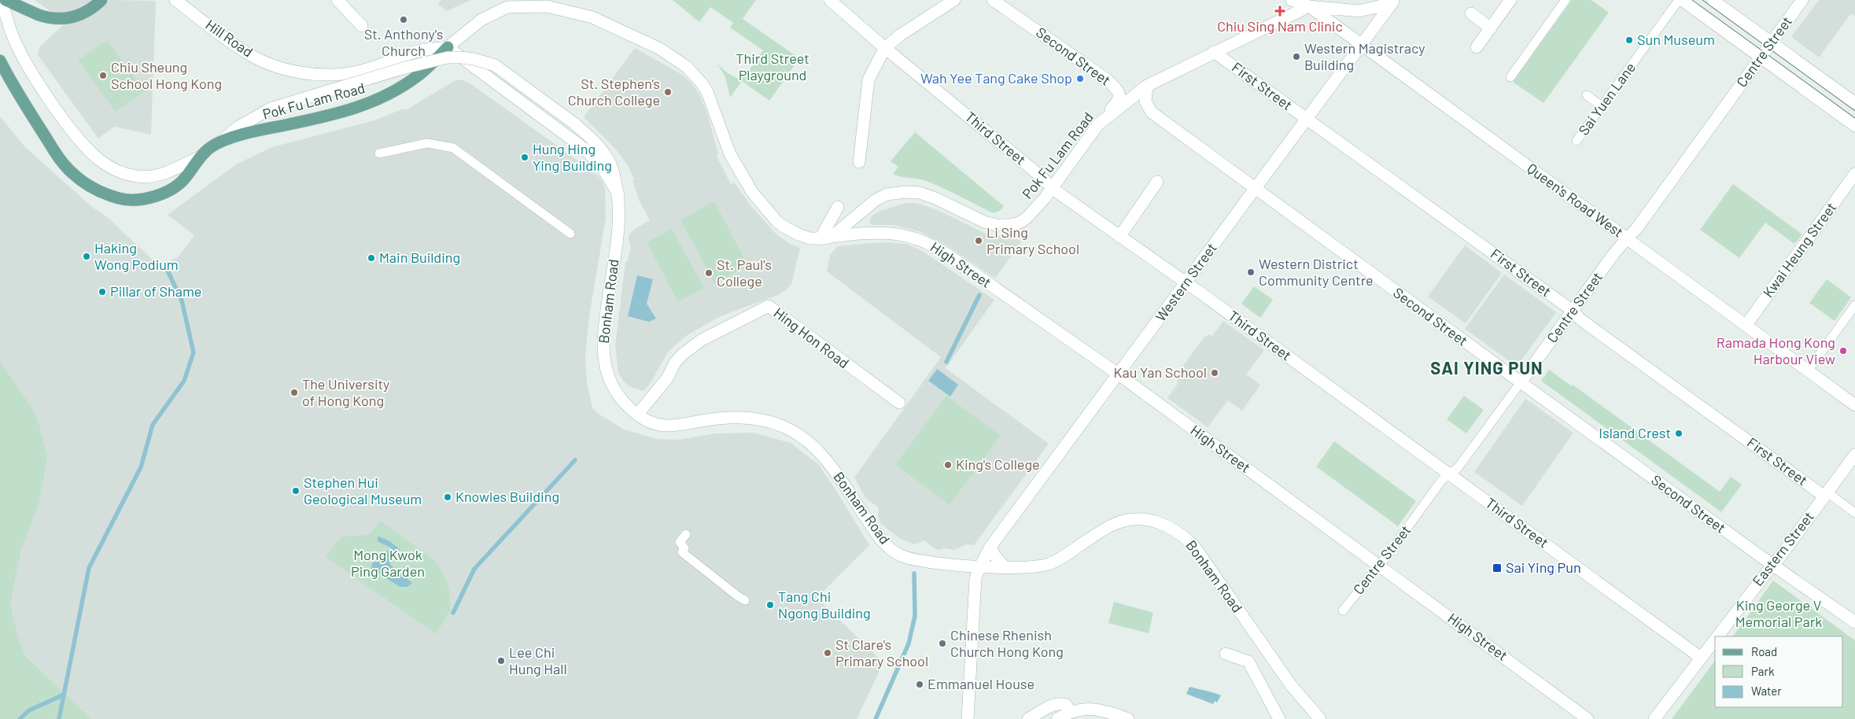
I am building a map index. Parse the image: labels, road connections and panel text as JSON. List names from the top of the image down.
{
  "streets": {
    "main road": ["Pok Fu Lam Road"],
    "street": [
      "Hill Road",
      "Centre Street",
      "Second Street",
      "First Street",
      "Sai Yuen Lane",
      "Third Street",
      "Queen's Road West",
      "Kwai Heung Street",
      "High Street",
      "Western Street",
      "Bonham Road",
      "Hing Hon Road",
      "Eastern Street"
    ]
  },
  "crossings": [
    ["Hill Road", "Pok Fu Lam Road"],
    ["Hill Road", "Bonham Road"],
    ["Centre Street", "Second Street"],
    ["Centre Street", "First Street"],
    ["Centre Street", "Third Street"],
    ["Centre Street", "Queen's Road West"],
    ["Centre Street", "High Street"],
    ["Second Street", "Pok Fu Lam Road"],
    ["Second Street", "Western Street"],
    ["Second Street", "Eastern Street"],
    ["First Street", "Pok Fu Lam Road"],
    ["First Street", "Western Street"],
    ["First Street", "Eastern Street"],
    ["Pok Fu Lam Road", "Third Street"],
    ["Pok Fu Lam Road", "Queen's Road West"],
    ["Pok Fu Lam Road", "High Street"],
    ["Pok Fu Lam Road", "Western Street"],
    ["Pok Fu Lam Road", "Bonham Road"],
    ["Third Street", "Western Street"],
    ["Third Street", "Eastern Street"],
    ["Queen's Road West", "Kwai Heung Street"],
    ["Queen's Road West", "Western Street"],
    ["High Street", "Western Street"],
    ["Western Street", "Bonham Road"],
    ["Bonham Road", "Hing Hon Road"]
  ],
  "districts": ["SAI YING PUN"],
  "parks": ["Third Street Playground", "Mong Kwok Ping Garden", "King George V Memorial Park"],
  "places": {
    "health": ["Chiu Sing Nam Clinic"],
    "other": [
      "St. Anthony's Church",
      "Sun Museum",
      "Western Magistracy Building",
      "Chiu Sheung School Hong Kong",
      "Wah Yee Tang Cake Shop",
      "St. Stephen's Church College",
      "Hung Hing Ying Building",
      "Li Sing Primary School",
      "Haking Wong Podium",
      "Main Building",
      "Western District Community Centre",
      "St. Paul's College",
      "Pillar of Shame",
      "Ramada Hong Kong Harbour View",
      "Kau Yan School",
      "The University of Hong Kong",
      "Island Crest",
      "King's College",
      "Stephen Hui Geological Museum",
      "Knowles Building",
      "Tang Chi Ngong Building",
      "Chinese Rhenish Church Hong Kong",
      "St Clare's Primary School",
      "Lee Chi Hung Hall",
      "Emmanuel House"
    ],
    "transit": ["Sai Ying Pun"]
  },
  "legend": ["Road", "Park", "Water"]
}
